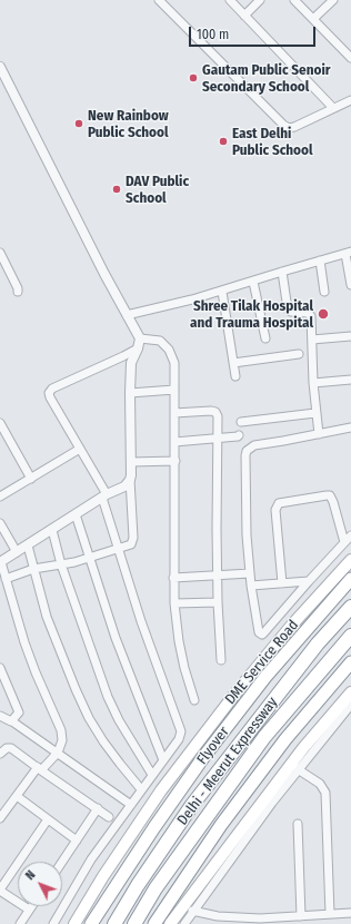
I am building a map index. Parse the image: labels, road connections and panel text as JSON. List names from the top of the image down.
{
  "streets": {
    "highway": ["Flyover", "Delhi - Meerut Expressway"],
    "main road": ["DME Service Road"]
  },
  "places": [
    "Gautam Public Senoir Secondary School",
    "New Rainbow Public School",
    "East Delhi Public School",
    "DAV Public School",
    "Shree Tilak Hospital and Trauma Hospital"
  ],
  "scale_bar": "100 m",
  "north": "top left"
}
